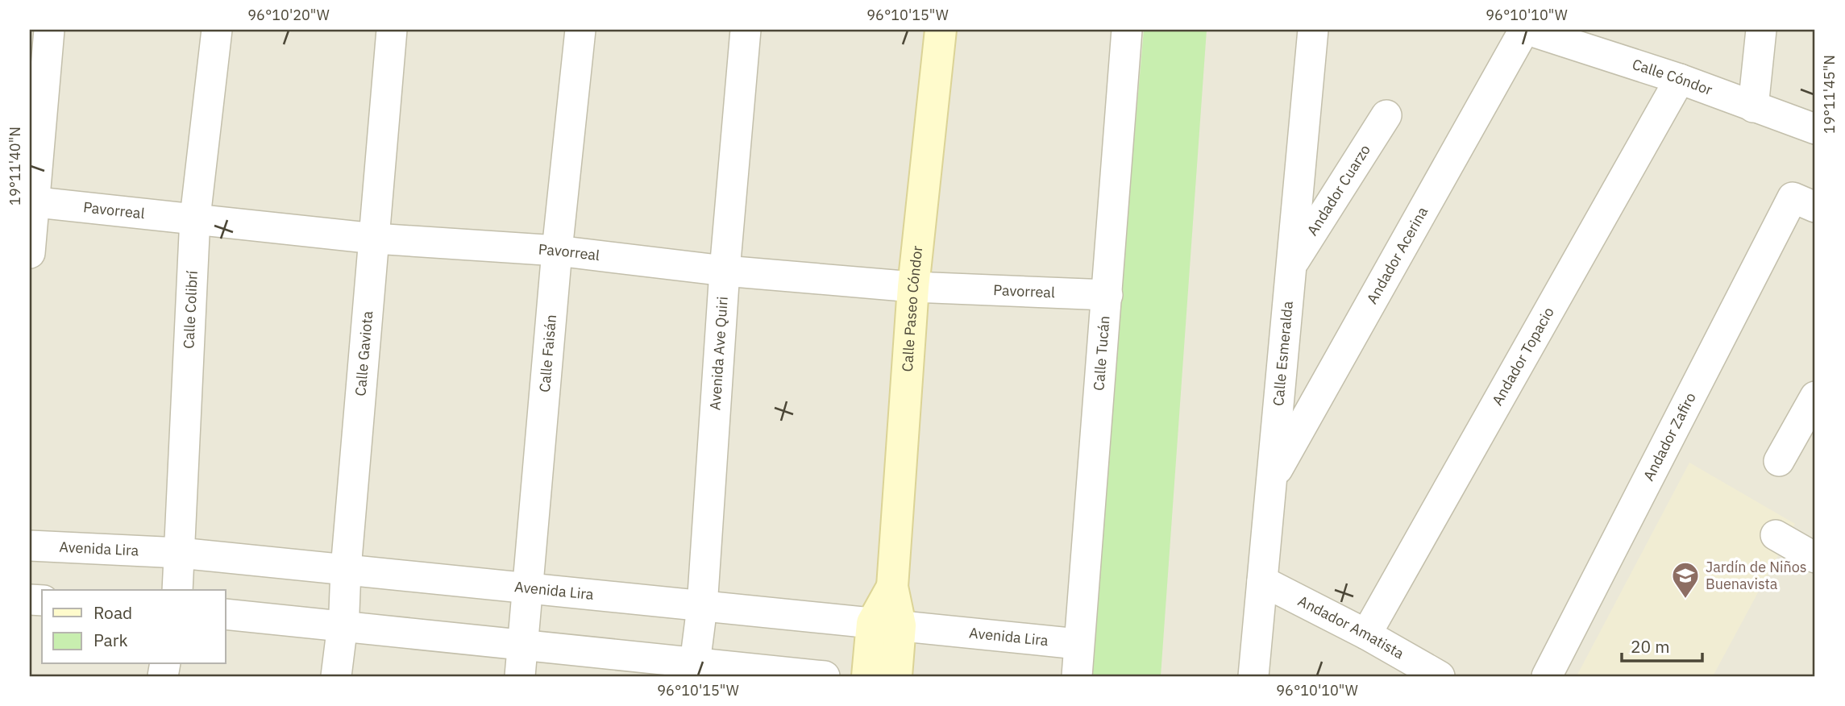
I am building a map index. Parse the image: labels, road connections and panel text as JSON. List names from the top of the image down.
{
  "streets": {
    "street": [
      "Calle Cóndor",
      "Andador Cuarzo",
      "Pavorreal",
      "Andador Acerina",
      "Calle Paseo Cóndor",
      "Calle Colibrí",
      "Calle Gaviota",
      "Calle Faisán",
      "Avenida Ave Quiri",
      "Calle Tucán",
      "Calle Esmeralda",
      "Andador Topacio",
      "Andador Zafiro",
      "Avenida Lira",
      "Andador Amatista"
    ]
  },
  "crossings": [
    ["Calle Cóndor", "Andador Acerina"],
    ["Calle Cóndor", "Andador Topacio"],
    ["Andador Cuarzo", "Calle Esmeralda"],
    ["Pavorreal", "Calle Paseo Cóndor"],
    ["Pavorreal", "Calle Colibrí"],
    ["Pavorreal", "Calle Gaviota"],
    ["Pavorreal", "Calle Faisán"],
    ["Pavorreal", "Avenida Ave Quiri"],
    ["Pavorreal", "Calle Tucán"],
    ["Andador Acerina", "Calle Esmeralda"],
    ["Calle Paseo Cóndor", "Avenida Lira"],
    ["Calle Colibrí", "Avenida Lira"],
    ["Calle Gaviota", "Avenida Lira"],
    ["Calle Faisán", "Avenida Lira"],
    ["Avenida Ave Quiri", "Avenida Lira"],
    ["Calle Tucán", "Avenida Lira"],
    ["Calle Esmeralda", "Andador Amatista"],
    ["Andador Topacio", "Andador Amatista"]
  ],
  "places": {
    "school or university": ["Jardín de Niños Buenavista"]
  },
  "legend": ["Road", "Park"],
  "scale_bar": "20 m",
  "coordinates": [
    "96°10'20\"W",
    "96°10'15\"W",
    "96°10'10\"W",
    "19°11'45\"N",
    "19°11'40\"N"
  ]
}
